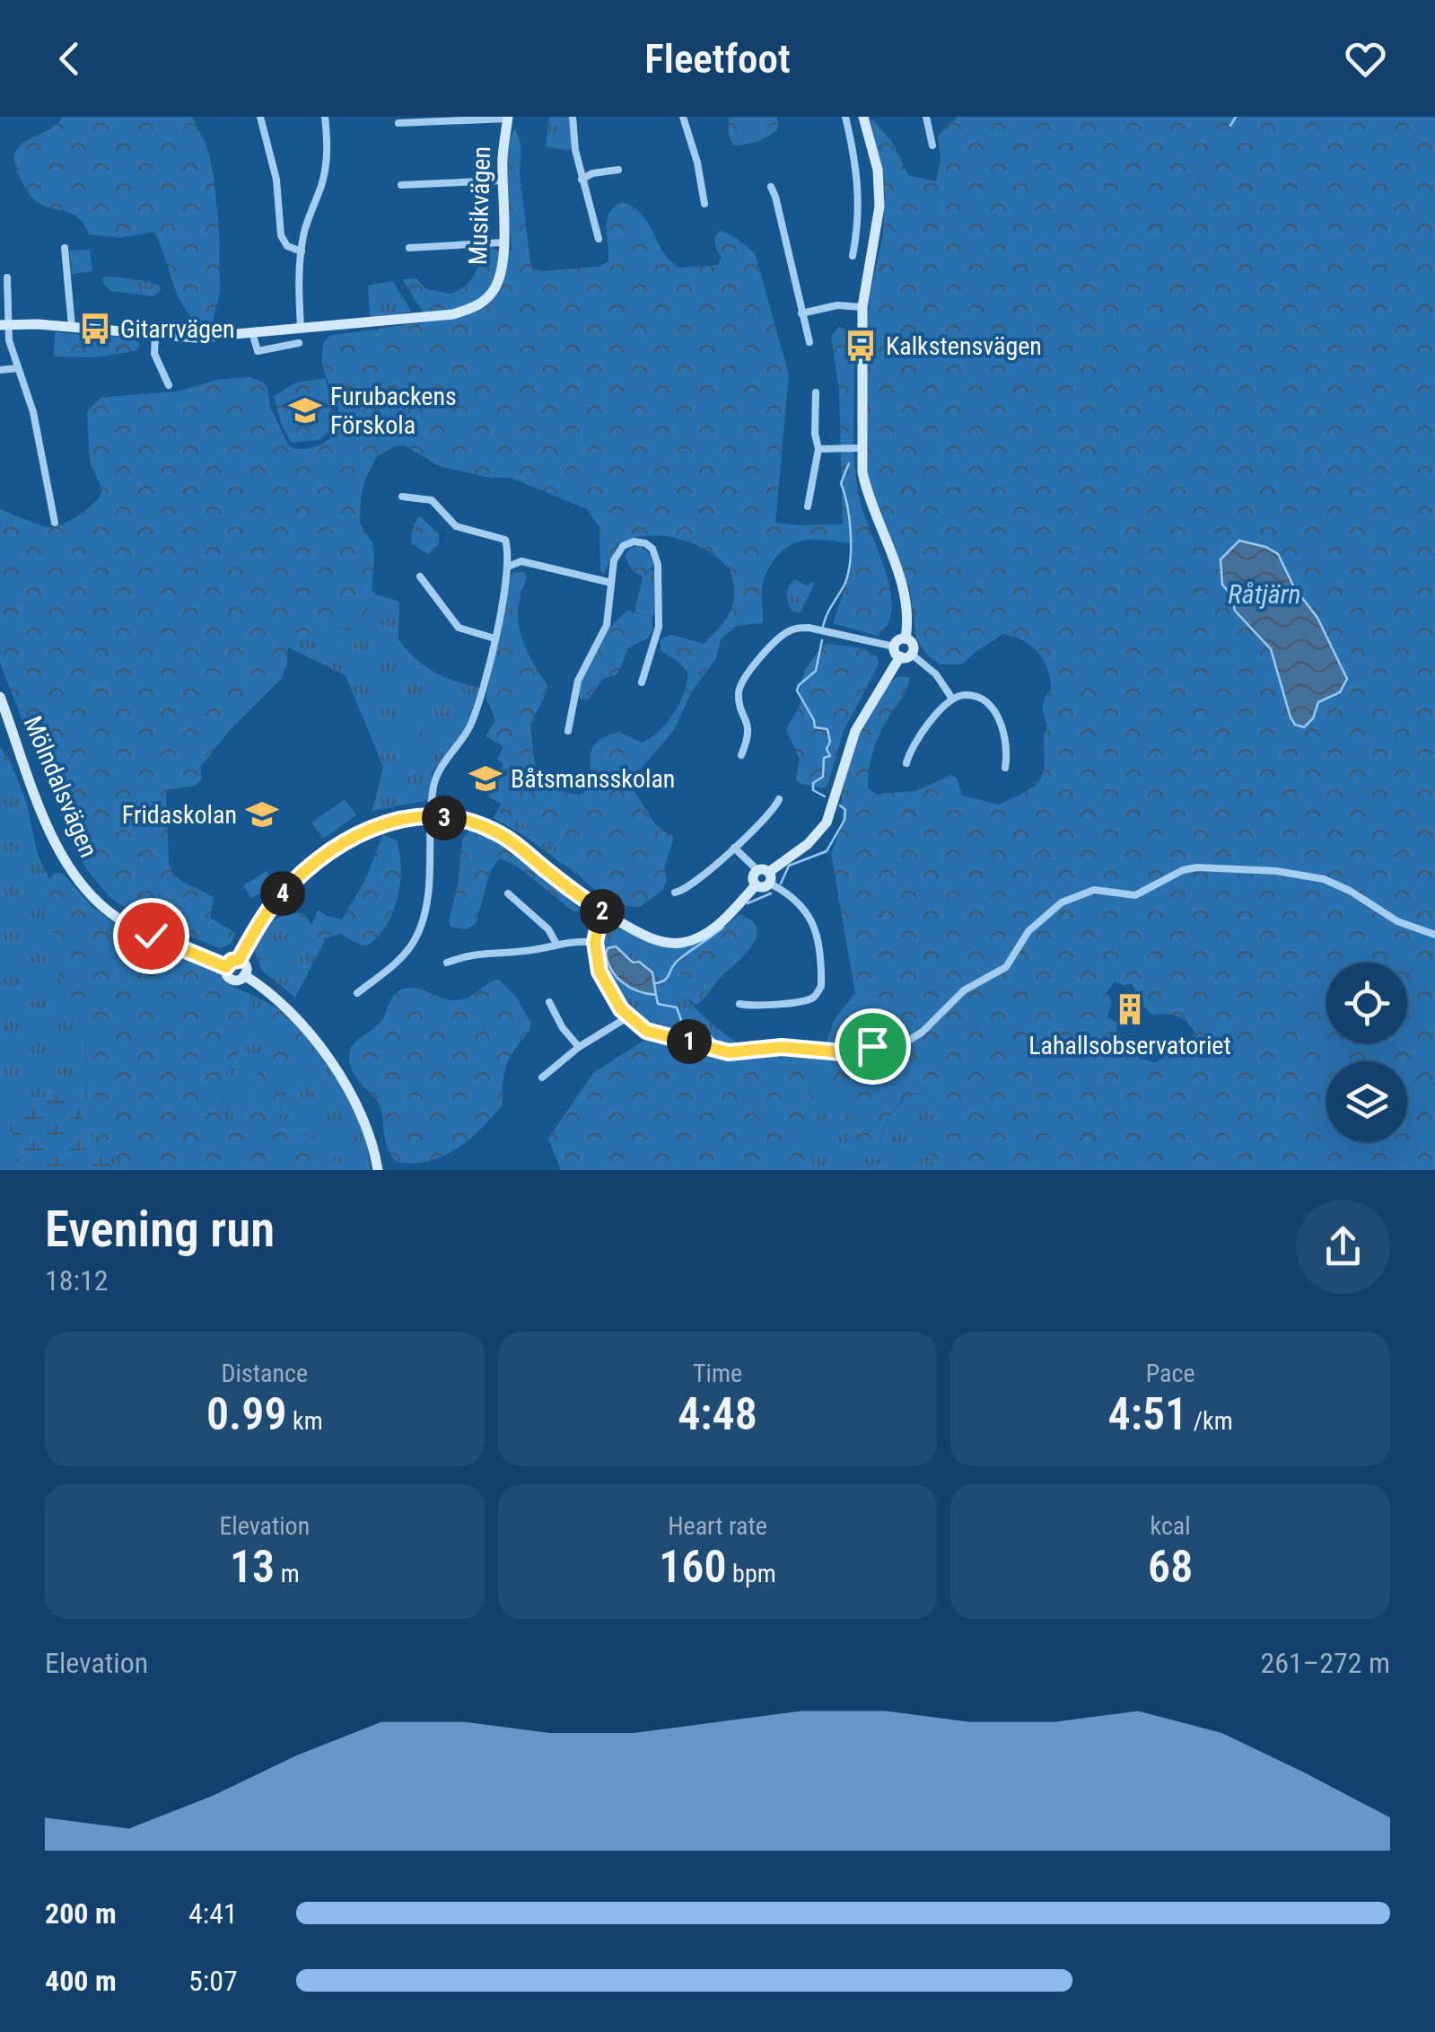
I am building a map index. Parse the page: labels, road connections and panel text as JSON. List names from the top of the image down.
{
  "streets": {
    "street": ["Musikvägen", "Mölndalsvägen"]
  },
  "water": ["Råtjärn"],
  "places": {
    "bus stop": ["Gitarrvägen", "Kalkstensvägen"],
    "school or university": ["Furubackens Förskola", "Båtsmansskolan", "Fridaskolan"],
    "building": ["Lahallsobservatoriet"]
  },
  "page": {
    "header": "Fleetfoot",
    "pins": [
      "3",
      "4",
      "2",
      "1"
    ],
    "heading": ["Evening run", "18:12"],
    "stats": [
      ["Distance", "0.99 km"],
      ["Time", "4:48"],
      ["Pace", "4:51 /km"],
      ["Elevation", "13 m"],
      ["Heart rate", "160 bpm"],
      ["kcal", "68"]
    ],
    "chart": ["Elevation", "261–272 m"],
    "list": [
      {
        "name": "200 m",
        "note": "4:41"
      },
      {
        "name": "400 m",
        "note": "5:07"
      }
    ]
  }
}
